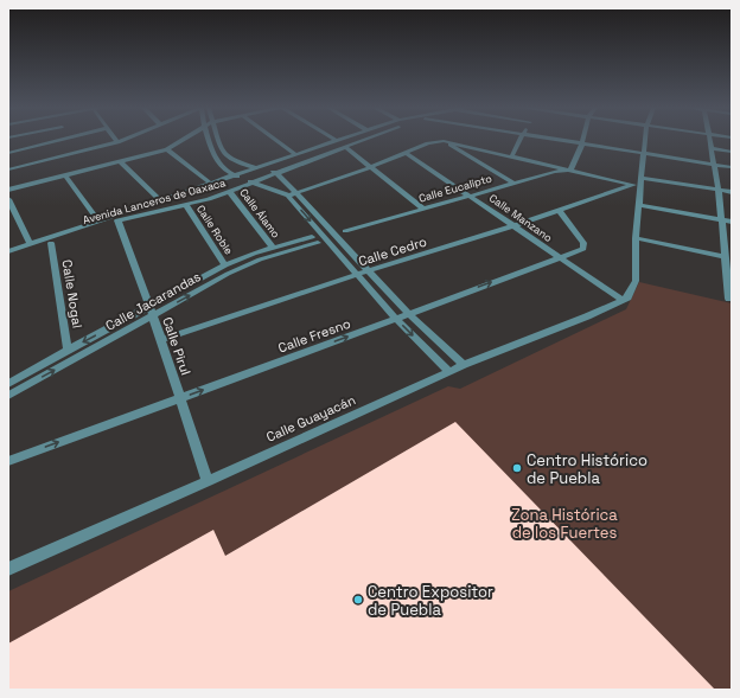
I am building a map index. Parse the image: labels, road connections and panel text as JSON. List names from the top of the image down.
{
  "streets": {
    "street": [
      "Calle Eucalipto",
      "Avenida Lanceros de Oaxaca",
      "Calle Álamo",
      "Calle Manzano",
      "Calle Roble",
      "Calle Cedro",
      "Calle Nogal",
      "Calle Jacarandas",
      "Calle Fresno",
      "Calle Pirul",
      "Calle Guayacán"
    ]
  },
  "crossings": [
    ["Calle Eucalipto", "Calle Manzano"],
    ["Avenida Lanceros de Oaxaca", "Calle Álamo"],
    ["Avenida Lanceros de Oaxaca", "Calle Roble"],
    ["Avenida Lanceros de Oaxaca", "Calle Nogal"],
    ["Avenida Lanceros de Oaxaca", "Calle Pirul"],
    ["Calle Álamo", "Calle Jacarandas"],
    ["Calle Manzano", "Calle Cedro"],
    ["Calle Manzano", "Calle Fresno"],
    ["Calle Manzano", "Calle Guayacán"],
    ["Calle Roble", "Calle Jacarandas"],
    ["Calle Cedro", "Calle Fresno"],
    ["Calle Cedro", "Calle Pirul"],
    ["Calle Nogal", "Calle Jacarandas"],
    ["Calle Jacarandas", "Calle Pirul"],
    ["Calle Fresno", "Calle Pirul"],
    ["Calle Pirul", "Calle Guayacán"]
  ],
  "one_way": ["Calle Fresno"],
  "parks": ["Zona Histórica de los Fuertes"],
  "places": ["Centro Histórico de Puebla", "Centro Expositor de Puebla"]
}
